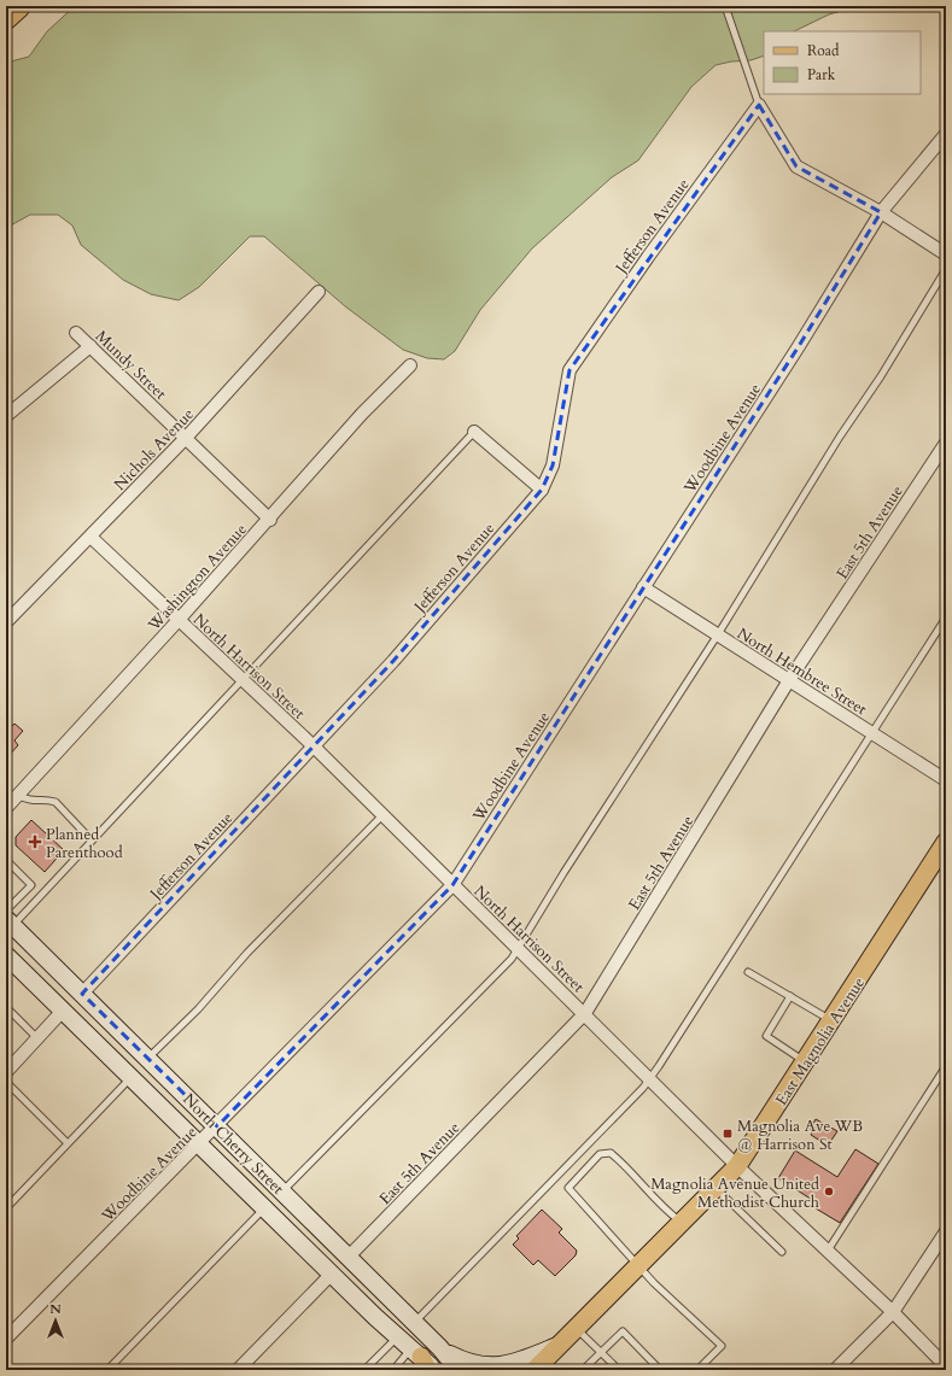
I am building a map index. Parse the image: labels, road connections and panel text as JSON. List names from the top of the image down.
{
  "streets": {
    "main road": ["East Magnolia Avenue", "North Cherry Street"],
    "street": [
      "Jefferson Avenue",
      "Mundy Street",
      "Woodbine Avenue",
      "Nichols Avenue",
      "East 5th Avenue",
      "Washington Avenue",
      "North Harrison Street",
      "North Hembree Street"
    ]
  },
  "crossings": [
    ["Jefferson Avenue", "North Harrison Street"],
    ["Jefferson Avenue", "North Cherry Street"],
    ["Mundy Street", "Nichols Avenue"],
    ["Mundy Street", "Washington Avenue"],
    ["Woodbine Avenue", "North Harrison Street"],
    ["Woodbine Avenue", "North Hembree Street"],
    ["Woodbine Avenue", "North Cherry Street"],
    ["Nichols Avenue", "North Harrison Street"],
    ["East 5th Avenue", "North Harrison Street"],
    ["East 5th Avenue", "North Hembree Street"],
    ["East 5th Avenue", "North Cherry Street"],
    ["Washington Avenue", "North Harrison Street"],
    ["North Harrison Street", "East Magnolia Avenue"]
  ],
  "places": {
    "health": ["Planned Parenthood"],
    "transit": ["Magnolia Ave WB @ Harrison St"],
    "other": ["Magnolia Avenue United Methodist Church"]
  },
  "legend": ["Road", "Park"],
  "north": "top"
}
